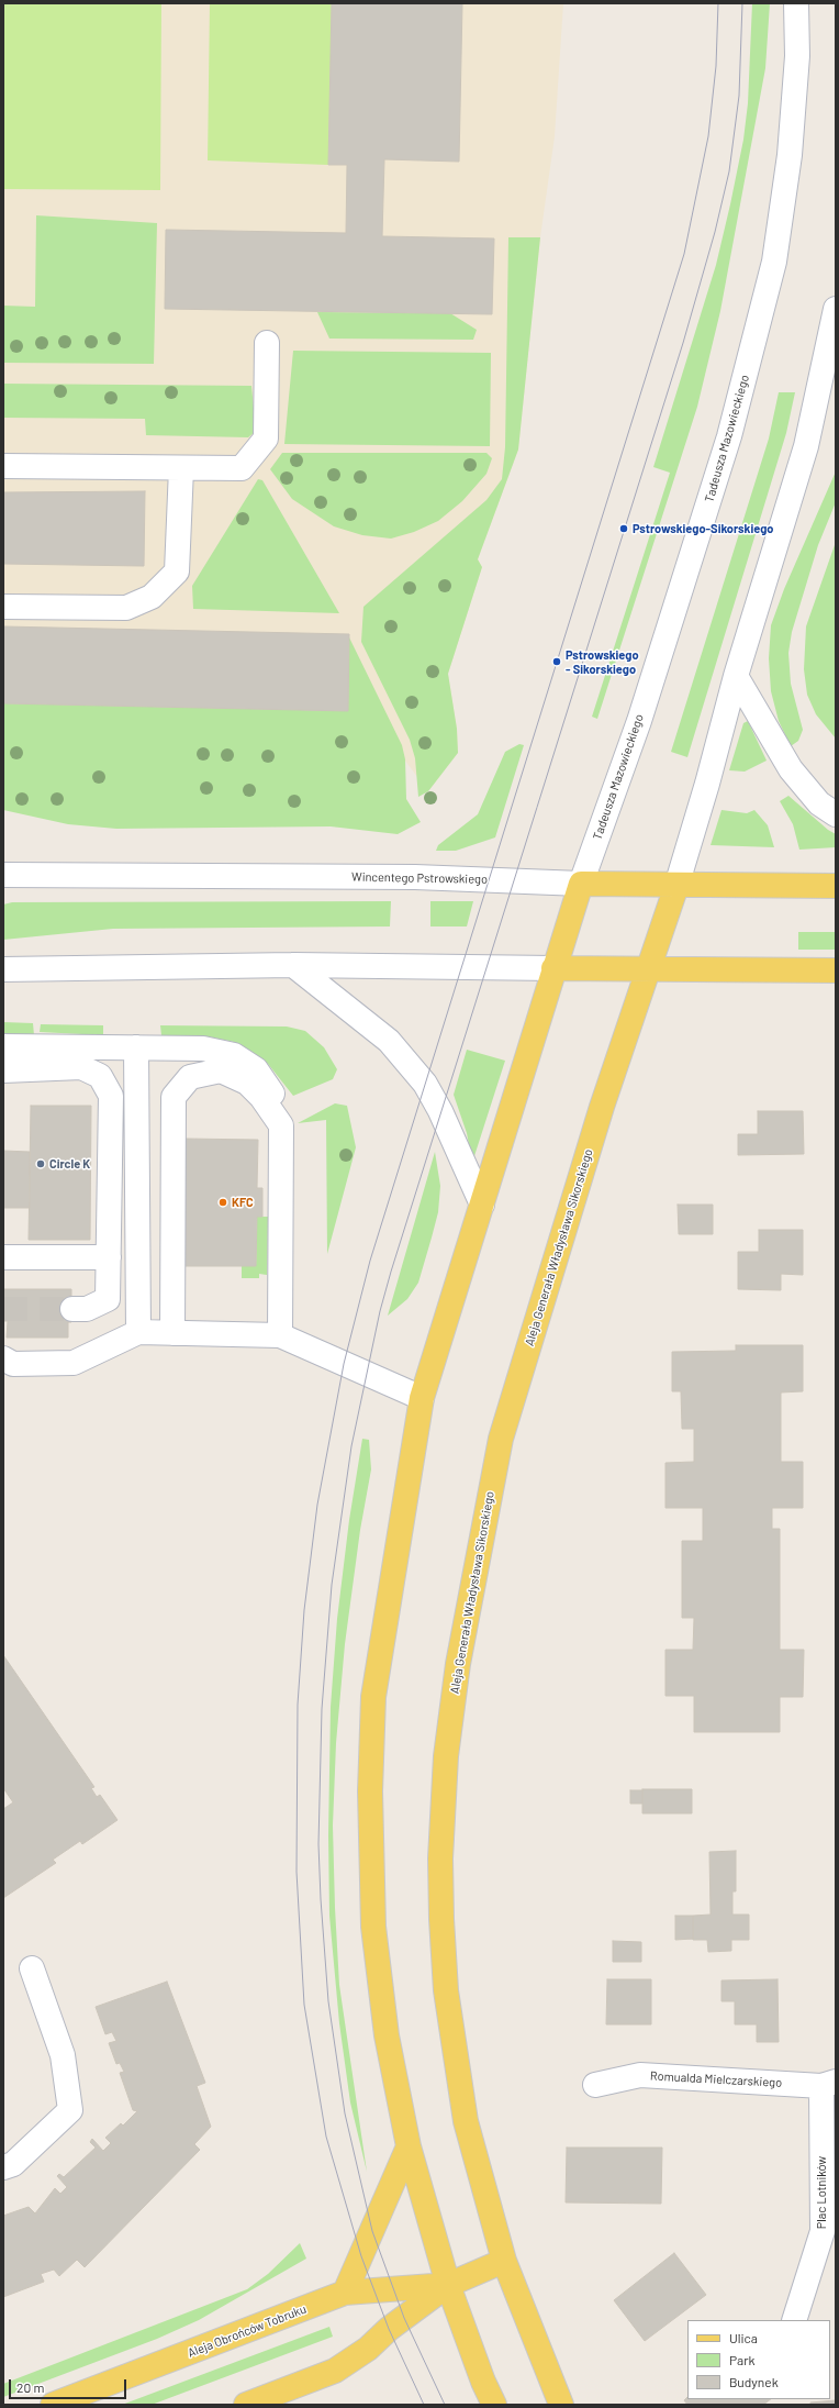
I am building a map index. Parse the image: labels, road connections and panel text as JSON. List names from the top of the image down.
{
  "streets": {
    "main road": ["Wincentego Pstrowskiego", "Aleja Generała Władysława Sikorskiego", "Aleja Obrońców Tobruku"],
    "street": ["Tadeusza Mazowieckiego", "Romualda Mielczarskiego", "Plac Lotników"]
  },
  "crossings": [
    ["Tadeusza Mazowieckiego", "Wincentego Pstrowskiego"],
    ["Aleja Generała Władysława Sikorskiego", "Aleja Obrońców Tobruku"],
    ["Romualda Mielczarskiego", "Plac Lotników"]
  ],
  "places": [
    "Pstrowskiego-Sikorskiego",
    "Pstrowskiego - Sikorskiego",
    "Circle K",
    "KFC"
  ],
  "legend": ["Ulica", "Park", "Budynek"],
  "scale_bar": "20 m"
}
